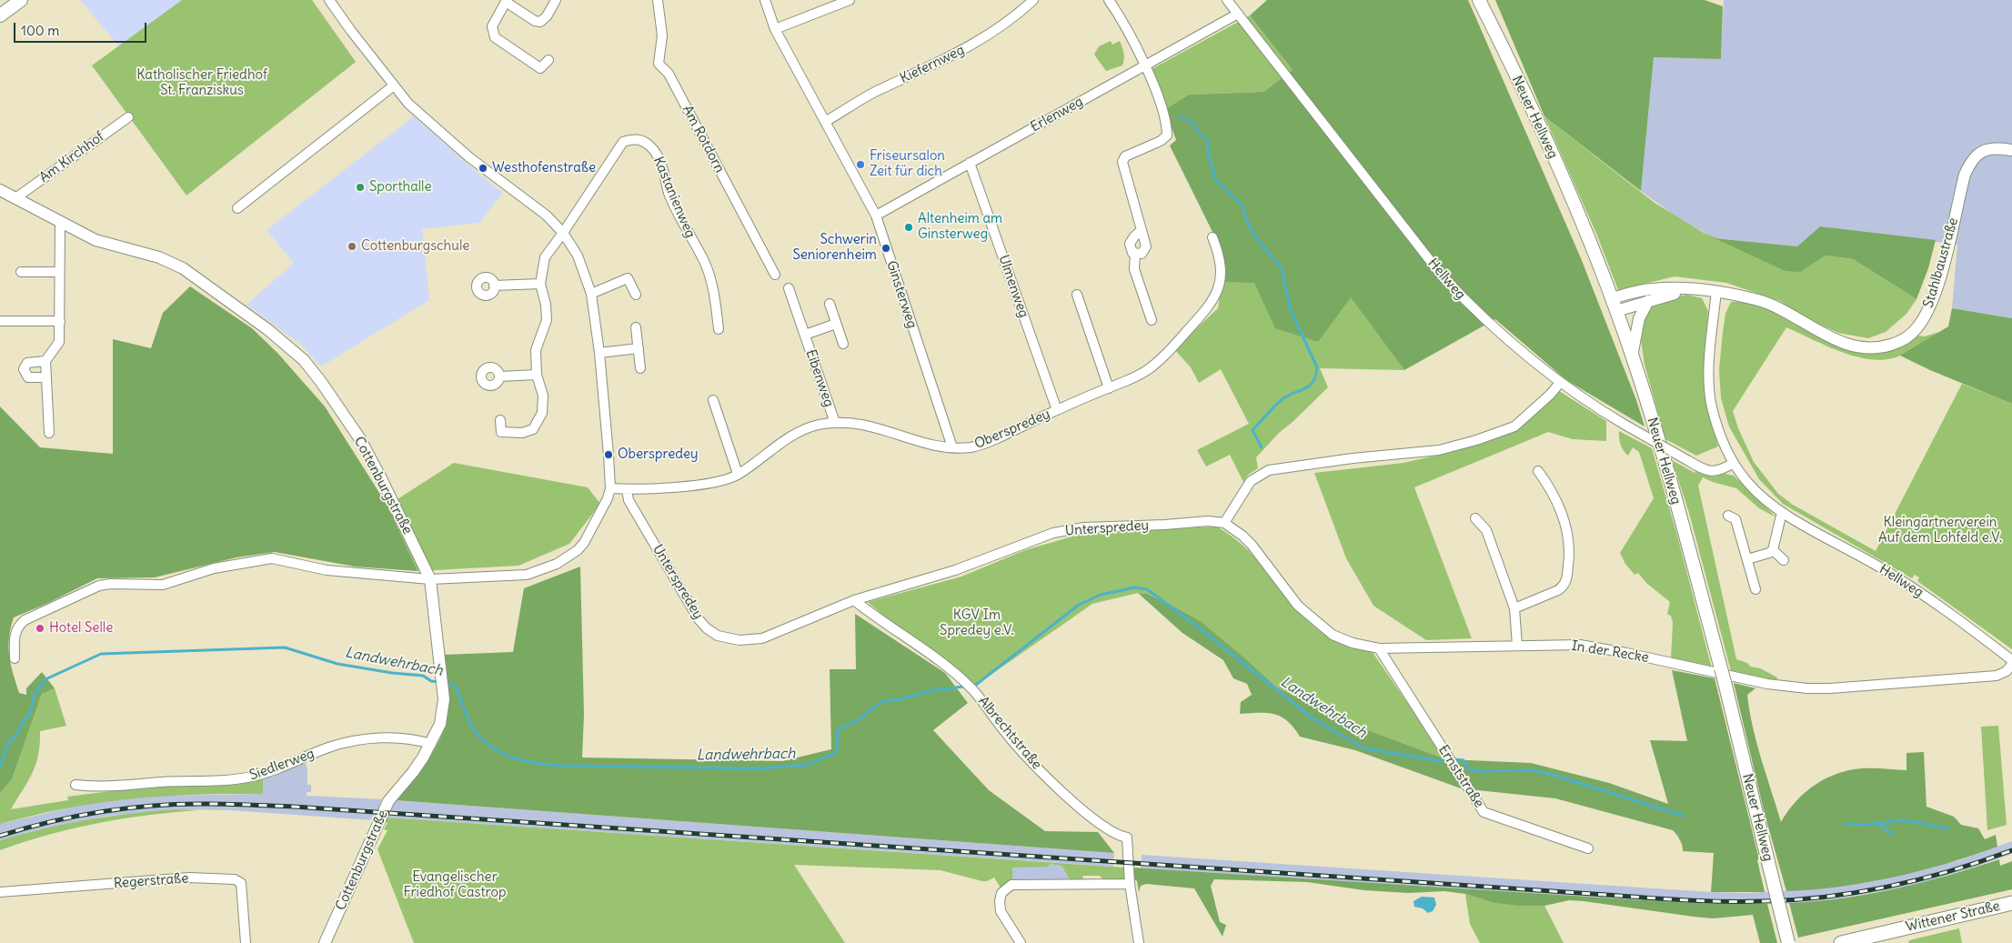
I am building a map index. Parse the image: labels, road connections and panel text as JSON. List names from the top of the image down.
{
  "streets": {
    "main road": ["Neuer Hellweg", "Wittener Straße"],
    "street": [
      "Kiefernweg",
      "Erlenweg",
      "Am Rotdorn",
      "Am Kirchhof",
      "Kastanienweg",
      "Stahlbaustraße",
      "Hellweg",
      "Ulmenweg",
      "Ginsterweg",
      "Eibenweg",
      "Oberspredey",
      "Cottenburgstraße",
      "Unterspredey",
      "In der Recke",
      "Albrechtstraße",
      "Siedlerweg",
      "Ernststraße",
      "Regerstraße"
    ]
  },
  "crossings": [
    ["Kiefernweg", "Ginsterweg"],
    ["Erlenweg", "Hellweg"],
    ["Erlenweg", "Ulmenweg"],
    ["Erlenweg", "Ginsterweg"],
    ["Neuer Hellweg", "Stahlbaustraße"],
    ["Am Kirchhof", "Cottenburgstraße"],
    ["Stahlbaustraße", "Hellweg"],
    ["Ulmenweg", "Oberspredey"],
    ["Ginsterweg", "Oberspredey"],
    ["Eibenweg", "Oberspredey"],
    ["Oberspredey", "Unterspredey"],
    ["Cottenburgstraße", "Siedlerweg"],
    ["Unterspredey", "In der Recke"],
    ["Unterspredey", "Albrechtstraße"],
    ["In der Recke", "Ernststraße"]
  ],
  "water": ["Landwehrbach"],
  "parks": [
    "Katholischer Friedhof St. Franziskus",
    "Kleingärtnerverein Auf dem Lohfeld e.V.",
    "KGV Im Spredey e.V.",
    "Evangelischer Friedhof Castrop"
  ],
  "places": [
    "Friseursalon Zeit für dich",
    "Westhofenstraße",
    "Sporthalle",
    "Altenheim am Ginsterweg",
    "Cottenburgschule",
    "Schwerin Seniorenheim",
    "Oberspredey",
    "Hotel Selle"
  ],
  "scale_bar": "100 m"
}
